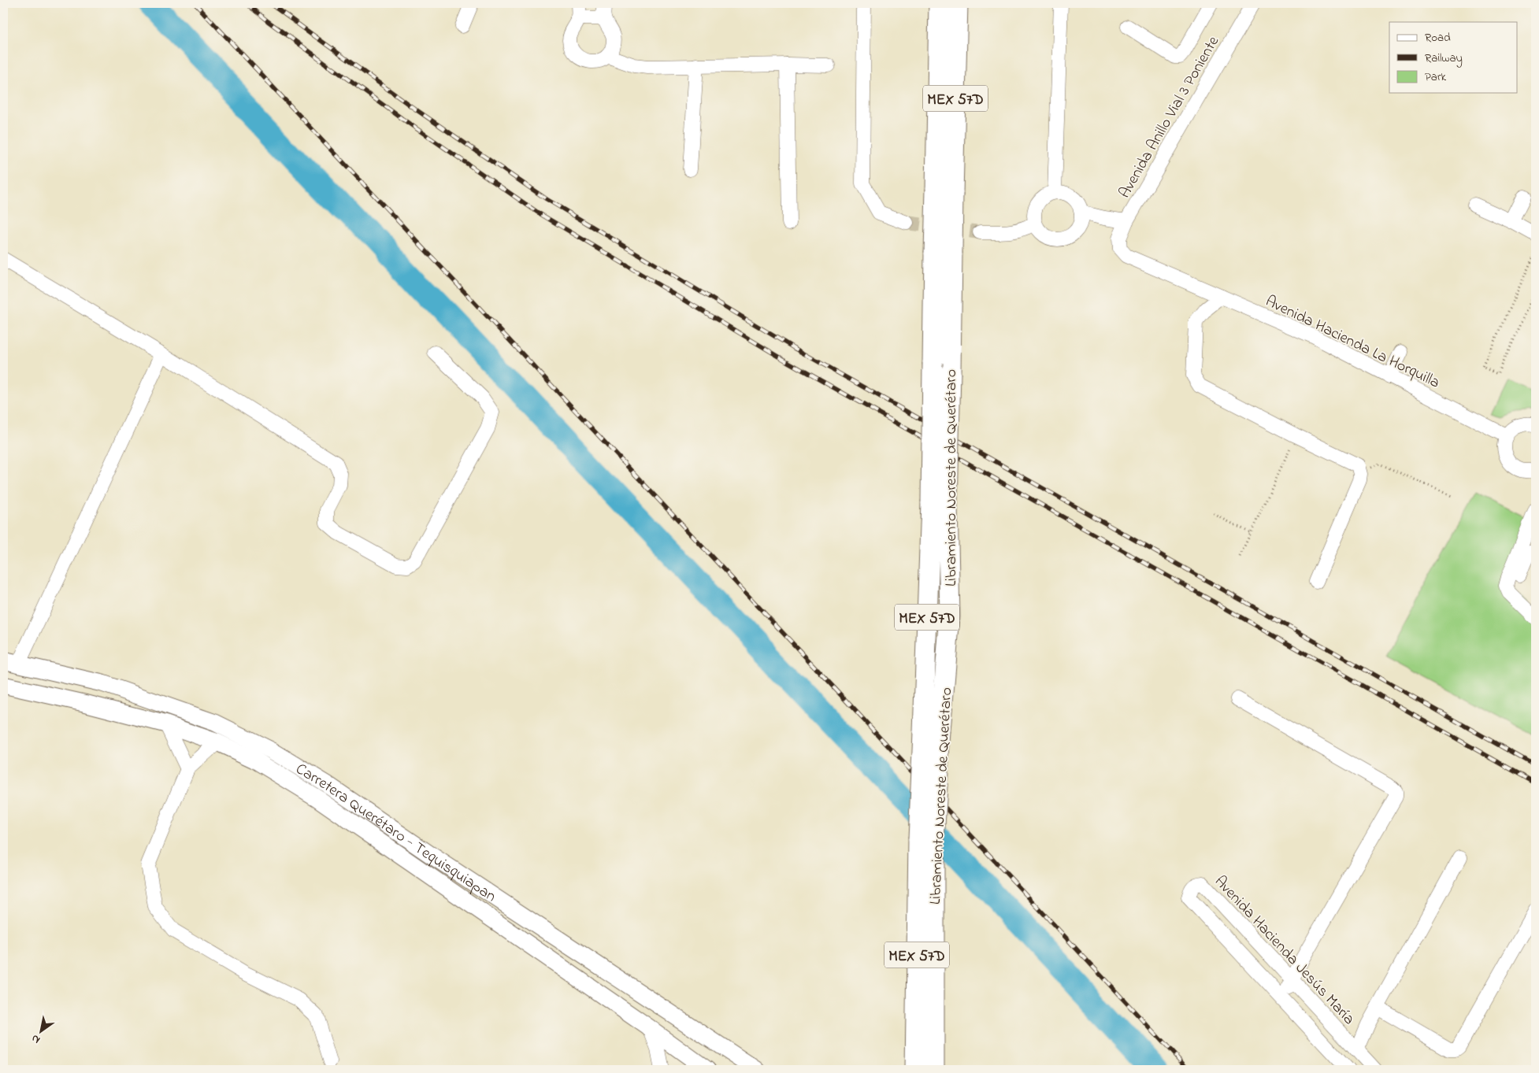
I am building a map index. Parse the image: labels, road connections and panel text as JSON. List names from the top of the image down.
{
  "streets": {
    "highway": ["MEX 57D", "Libramiento Noreste de Querétaro"],
    "main road": ["Carretera Querétaro - Tequisquiapan"],
    "street": ["Avenida Anillo Vial 3 Poniente", "Avenida Hacienda La Horquilla", "Avenida Hacienda Jesús María"]
  },
  "crossings": [
    ["Avenida Anillo Vial 3 Poniente", "Avenida Hacienda La Horquilla"]
  ],
  "legend": ["Road", "Railway", "Park"],
  "north": "bottom left"
}
